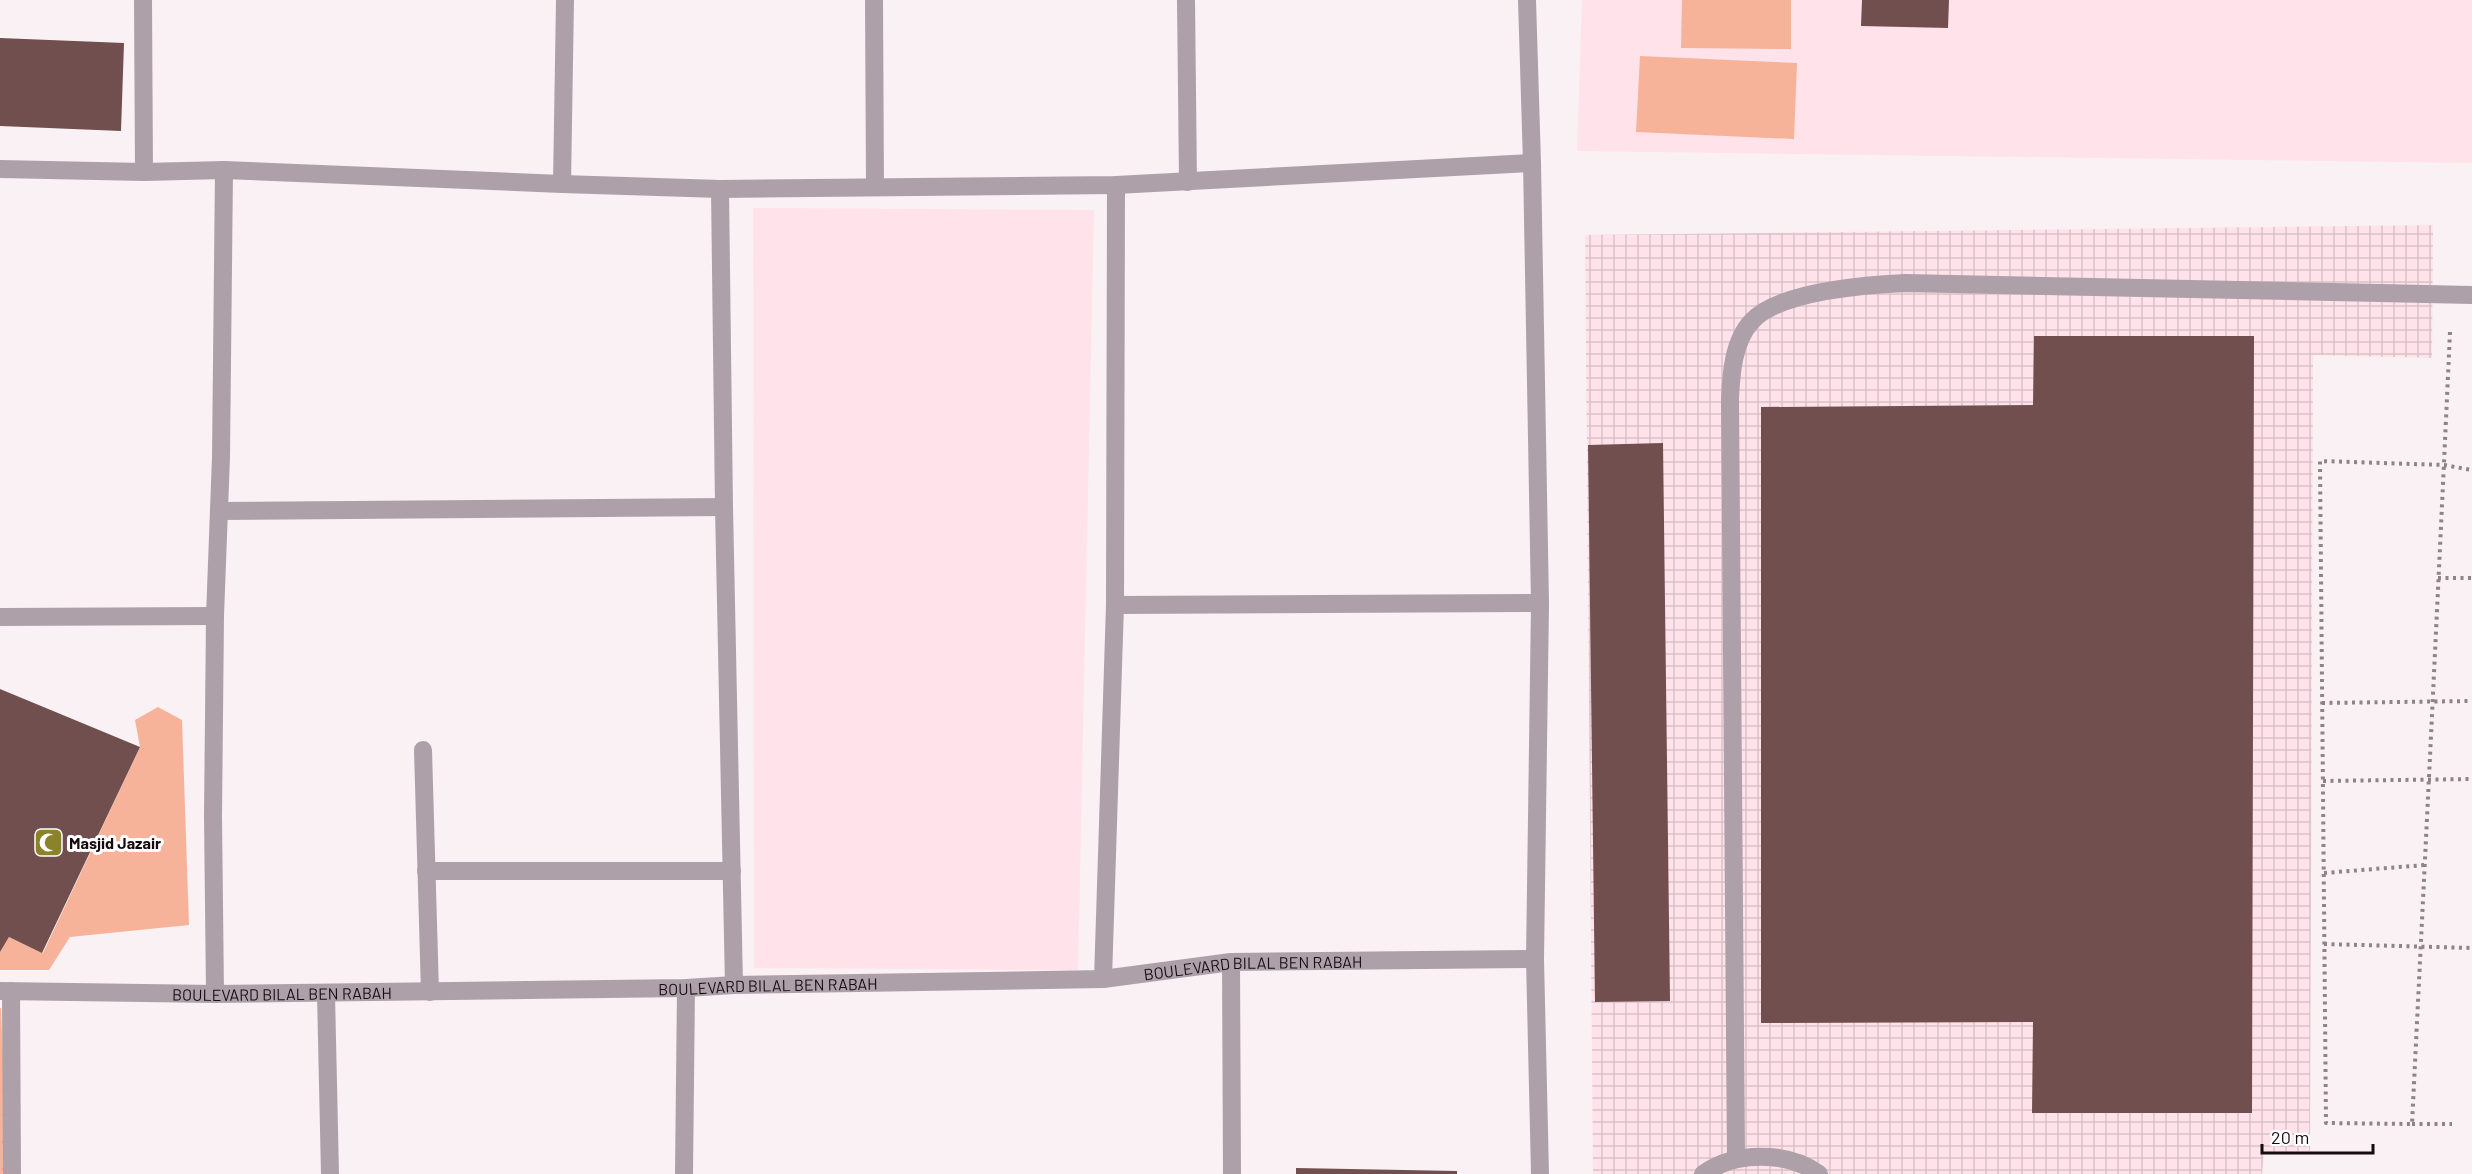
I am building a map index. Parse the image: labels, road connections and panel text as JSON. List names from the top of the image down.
{
  "streets": {
    "street": ["BOULEVARD BILAL BEN RABAH"]
  },
  "places": {
    "mosque": ["Masjid Jazair"]
  },
  "scale_bar": "20 m"
}
